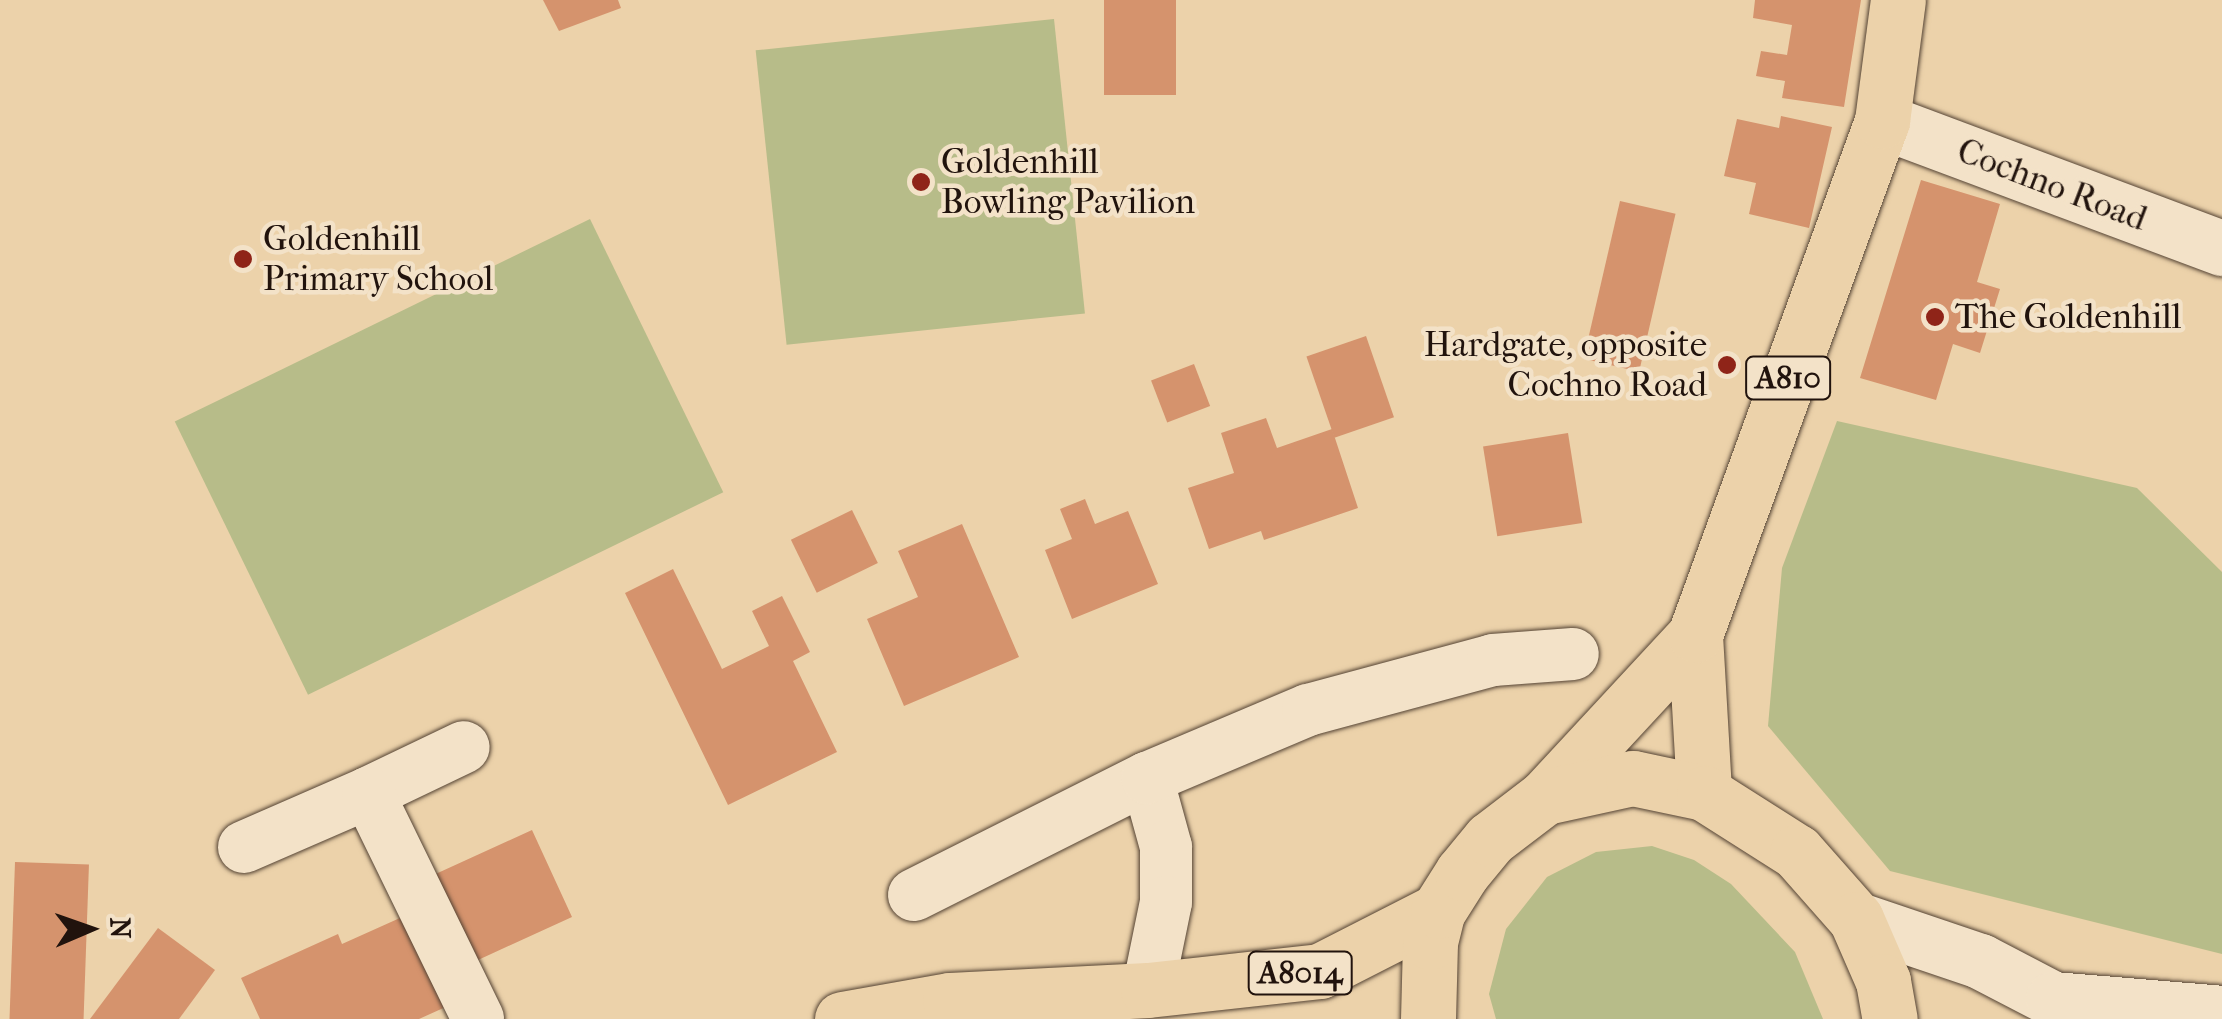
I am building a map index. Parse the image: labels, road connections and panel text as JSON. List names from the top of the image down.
{
  "streets": {
    "main road": ["A810", "A8014"],
    "street": ["Cochno Road"]
  },
  "crossings": [
    ["Cochno Road", "A810"],
    ["A810", "A8014"]
  ],
  "places": [
    "Goldenhill Bowling Pavilion",
    "Goldenhill Primary School",
    "The Goldenhill",
    "Hardgate, opposite Cochno Road"
  ],
  "north": "right"
}
